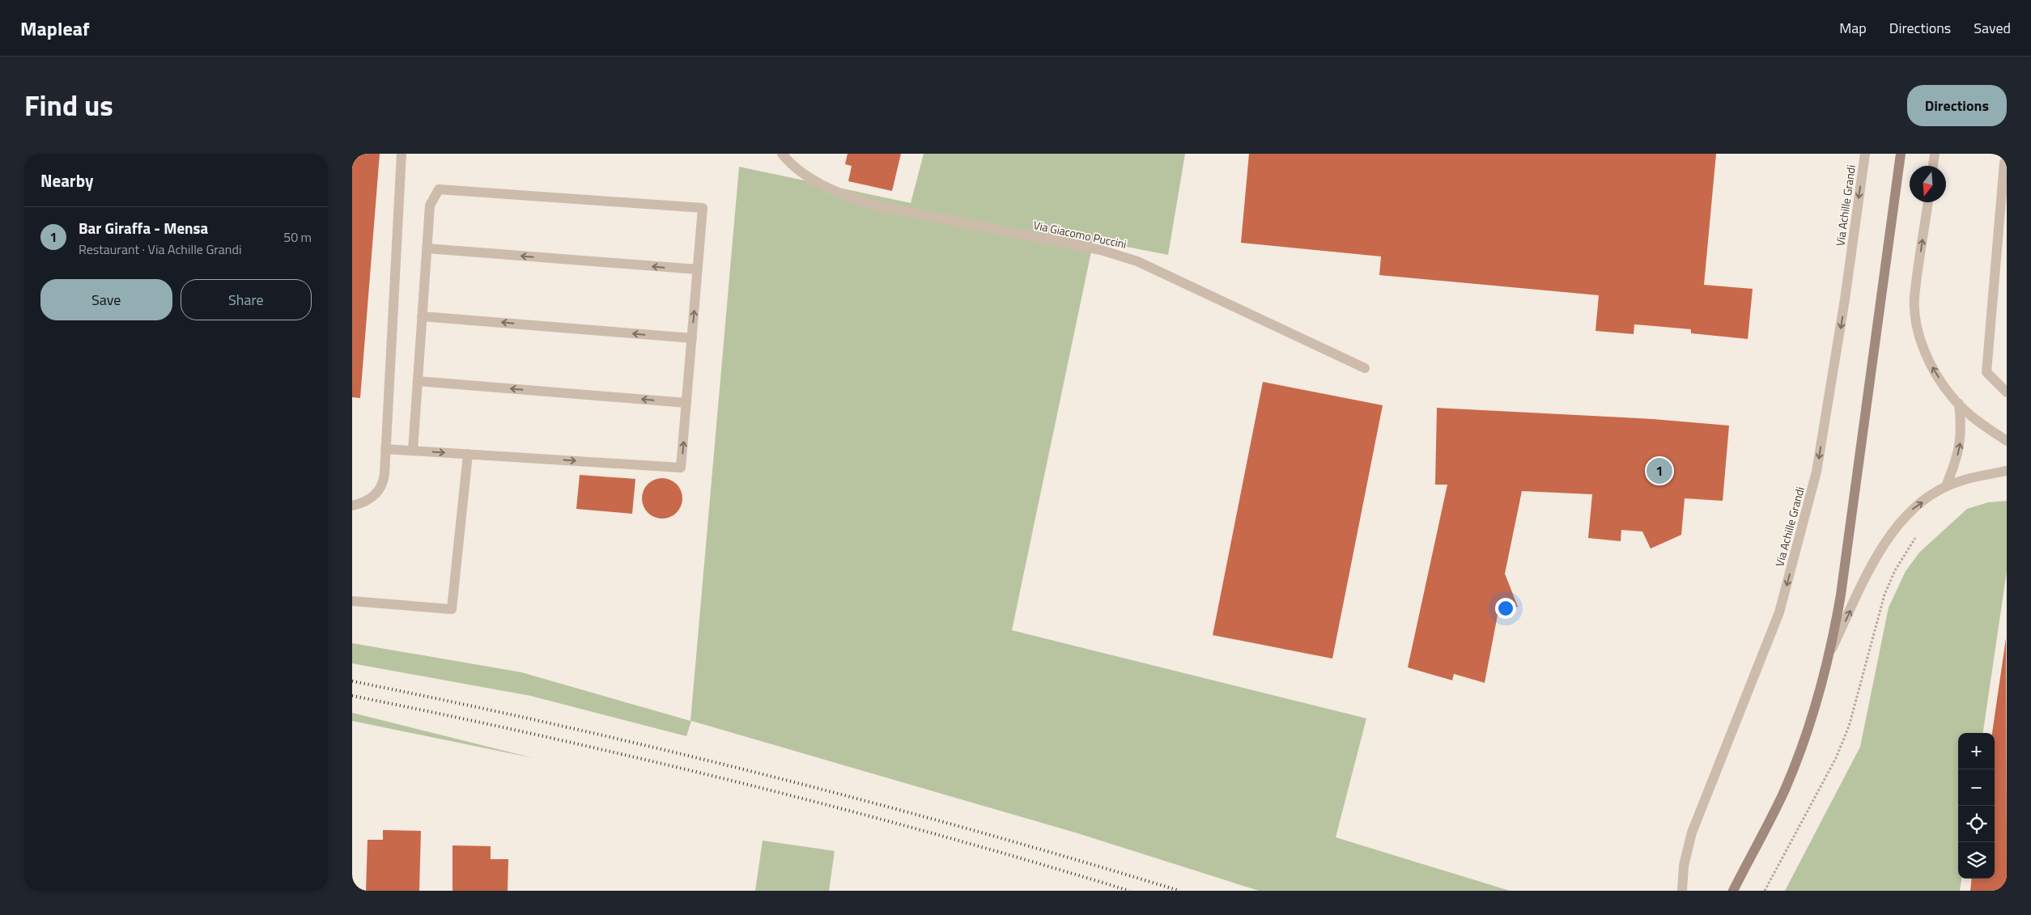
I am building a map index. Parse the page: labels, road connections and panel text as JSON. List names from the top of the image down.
{
  "streets": {
    "street": ["Via Achille Grandi", "Via Giacomo Puccini"]
  },
  "one_way": ["Via Achille Grandi"],
  "north": "bottom",
  "page": {
    "header": "Mapleaf",
    "nav": ["Map", "Directions", "Saved"],
    "title": "Find us",
    "buttons": [
      "Directions",
      ["Save", "Share"]
    ],
    "heading": "Nearby",
    "list": [
      {
        "mark": "1",
        "name": "Bar Giraffa - Mensa",
        "note": "Restaurant · Via Achille Grandi",
        "value": "50 m"
      }
    ],
    "pins": "1",
    "map_buttons": ["+", "−"]
  }
}
